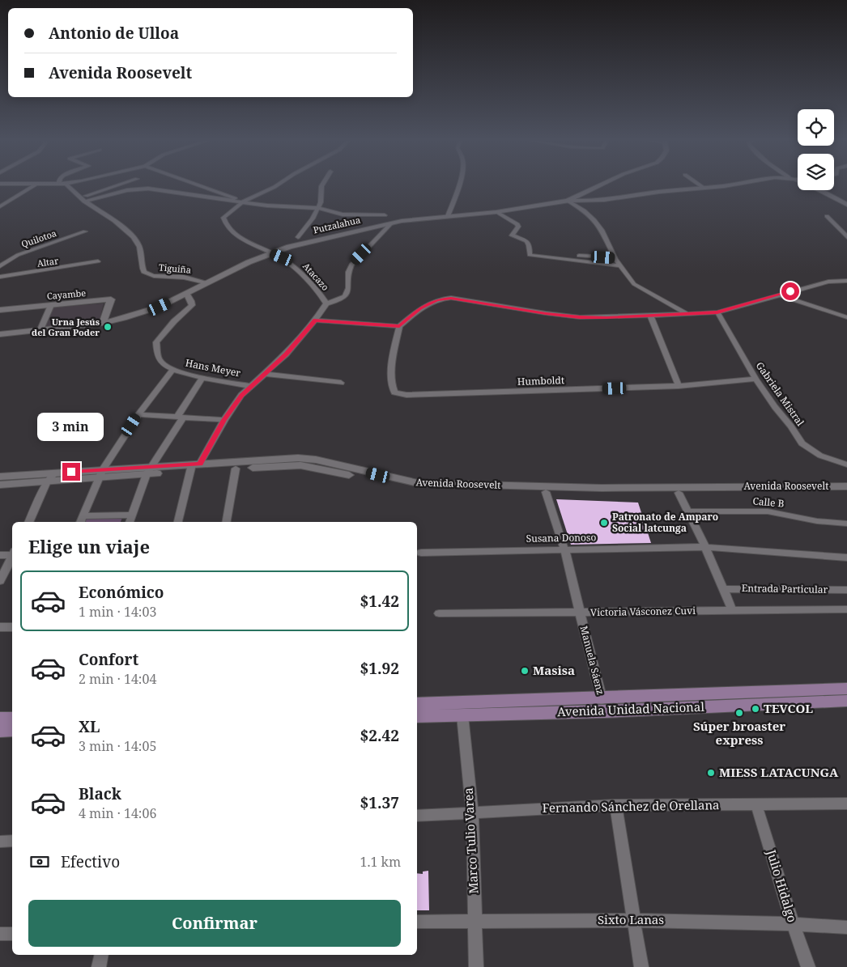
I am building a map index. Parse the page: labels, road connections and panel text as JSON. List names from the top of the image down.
{
  "streets": {
    "main road": ["Avenida Unidad Nacional"],
    "street": [
      "Putzalahua",
      "Quilotoa",
      "Altar",
      "Tiguiña",
      "Atacazo",
      "Cayambe",
      "Hans Meyer",
      "Humboldt",
      "Gabriela Mistral",
      "Avenida Roosevelt",
      "Calle B",
      "Susana Donoso",
      "Entrada Particular",
      "Victoria Vásconez Cuvi",
      "Manuela Sáenz",
      "Fernando Sánchez de Orellana",
      "Marco Tulio Varea",
      "Julio Hidalgo",
      "Sixto Lanas"
    ]
  },
  "crossings": [
    ["Putzalahua", "Tiguiña"],
    ["Putzalahua", "Atacazo"],
    ["Putzalahua", "Cayambe"],
    ["Putzalahua", "Hans Meyer"],
    ["Atacazo", "Hans Meyer"],
    ["Atacazo", "Avenida Roosevelt"],
    ["Humboldt", "Gabriela Mistral"],
    ["Avenida Roosevelt", "Manuela Sáenz"],
    ["Susana Donoso", "Manuela Sáenz"],
    ["Victoria Vásconez Cuvi", "Manuela Sáenz"],
    ["Manuela Sáenz", "Avenida Unidad Nacional"],
    ["Avenida Unidad Nacional", "Marco Tulio Varea"],
    ["Fernando Sánchez de Orellana", "Marco Tulio Varea"],
    ["Fernando Sánchez de Orellana", "Julio Hidalgo"],
    ["Marco Tulio Varea", "Sixto Lanas"],
    ["Julio Hidalgo", "Sixto Lanas"]
  ],
  "places": [
    "Urna Jesús del Gran Poder",
    "Patronato de Amparo Social latcunga",
    "Masisa",
    "TEVCOL",
    "Súper broaster express",
    "MIESS LATACUNGA"
  ],
  "page": {
    "banner": ["Antonio de Ulloa", "Avenida Roosevelt"],
    "bubble": "3 min",
    "heading": "Elige un viaje",
    "list": [
      {
        "name": "Económico",
        "note": "1 min · 14:03",
        "value": "$1.42"
      },
      {
        "name": "Confort",
        "note": "2 min · 14:04",
        "value": "$1.92"
      },
      {
        "name": "XL",
        "note": "3 min · 14:05",
        "value": "$2.42"
      },
      {
        "name": "Black",
        "note": "4 min · 14:06",
        "value": "$1.37"
      }
    ],
    "pay": ["Efectivo", "1.1 km"],
    "buttons": "Confirmar"
  }
}
